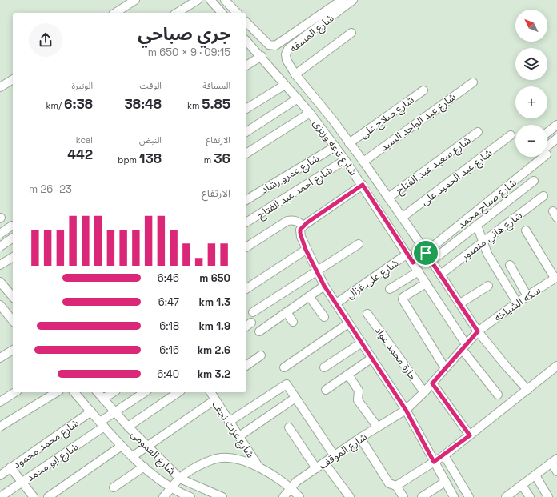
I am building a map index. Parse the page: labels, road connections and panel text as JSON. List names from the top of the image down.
{
  "streets": {
    "street": [
      "شارع المسقه",
      "شارع صلاح على",
      "شارع عبد الواحد السيد",
      "شارع ترعه وزيزى",
      "شارع سعيد عبد الفتاح",
      "شارع عمرو رشاد",
      "شارع عبد الحميد على",
      "شارع احمد عبد الفتاح",
      "شارع صباح محمد",
      "شارع هاني منصور",
      "شارع على غزال",
      "سكه الشياخه",
      "حارة محمد عواد",
      "شارع عزت نجف",
      "شارع محمد محمود",
      "شارع الموقف",
      "شارع العمومى",
      "شارع ابو محمد"
    ]
  },
  "crossings": [
    ["شارع المسقه", "شارع ترعه وزيزى"],
    ["شارع صلاح على", "شارع ترعه وزيزى"],
    ["شارع عبد الواحد السيد", "شارع ترعه وزيزى"],
    ["شارع ترعه وزيزى", "شارع سعيد عبد الفتاح"],
    ["شارع ترعه وزيزى", "شارع عمرو رشاد"],
    ["شارع ترعه وزيزى", "شارع عبد الحميد على"],
    ["شارع ترعه وزيزى", "شارع احمد عبد الفتاح"],
    ["شارع ترعه وزيزى", "شارع صباح محمد"],
    ["شارع ترعه وزيزى", "شارع هاني منصور"],
    ["شارع ترعه وزيزى", "شارع على غزال"],
    ["شارع ترعه وزيزى", "سكه الشياخه"],
    ["سكه الشياخه", "شارع الموقف"],
    ["حارة محمد عواد", "شارع الموقف"],
    ["شارع محمد محمود", "شارع العمومى"],
    ["شارع العمومى", "شارع ابو محمد"]
  ],
  "north": "top left",
  "page": {
    "map_buttons": ["+", "−"],
    "heading": ["جري صباحي", "09:15 · 9 × 650 m"],
    "stats": [
      ["المسافة", "5.85 km"],
      ["الوقت", "38:48"],
      ["الوتيرة", "6:38 /km"],
      ["الارتفاع", "36 m"],
      ["النبض", "138 bpm"],
      ["kcal", "442"]
    ],
    "chart": ["الارتفاع", "23–26 m"],
    "list": [
      {
        "name": "650 m",
        "note": "6:46"
      },
      {
        "name": "1.3 km",
        "note": "6:47"
      },
      {
        "name": "1.9 km",
        "note": "6:18"
      },
      {
        "name": "2.6 km",
        "note": "6:16"
      },
      {
        "name": "3.2 km",
        "note": "6:40"
      }
    ]
  }
}
